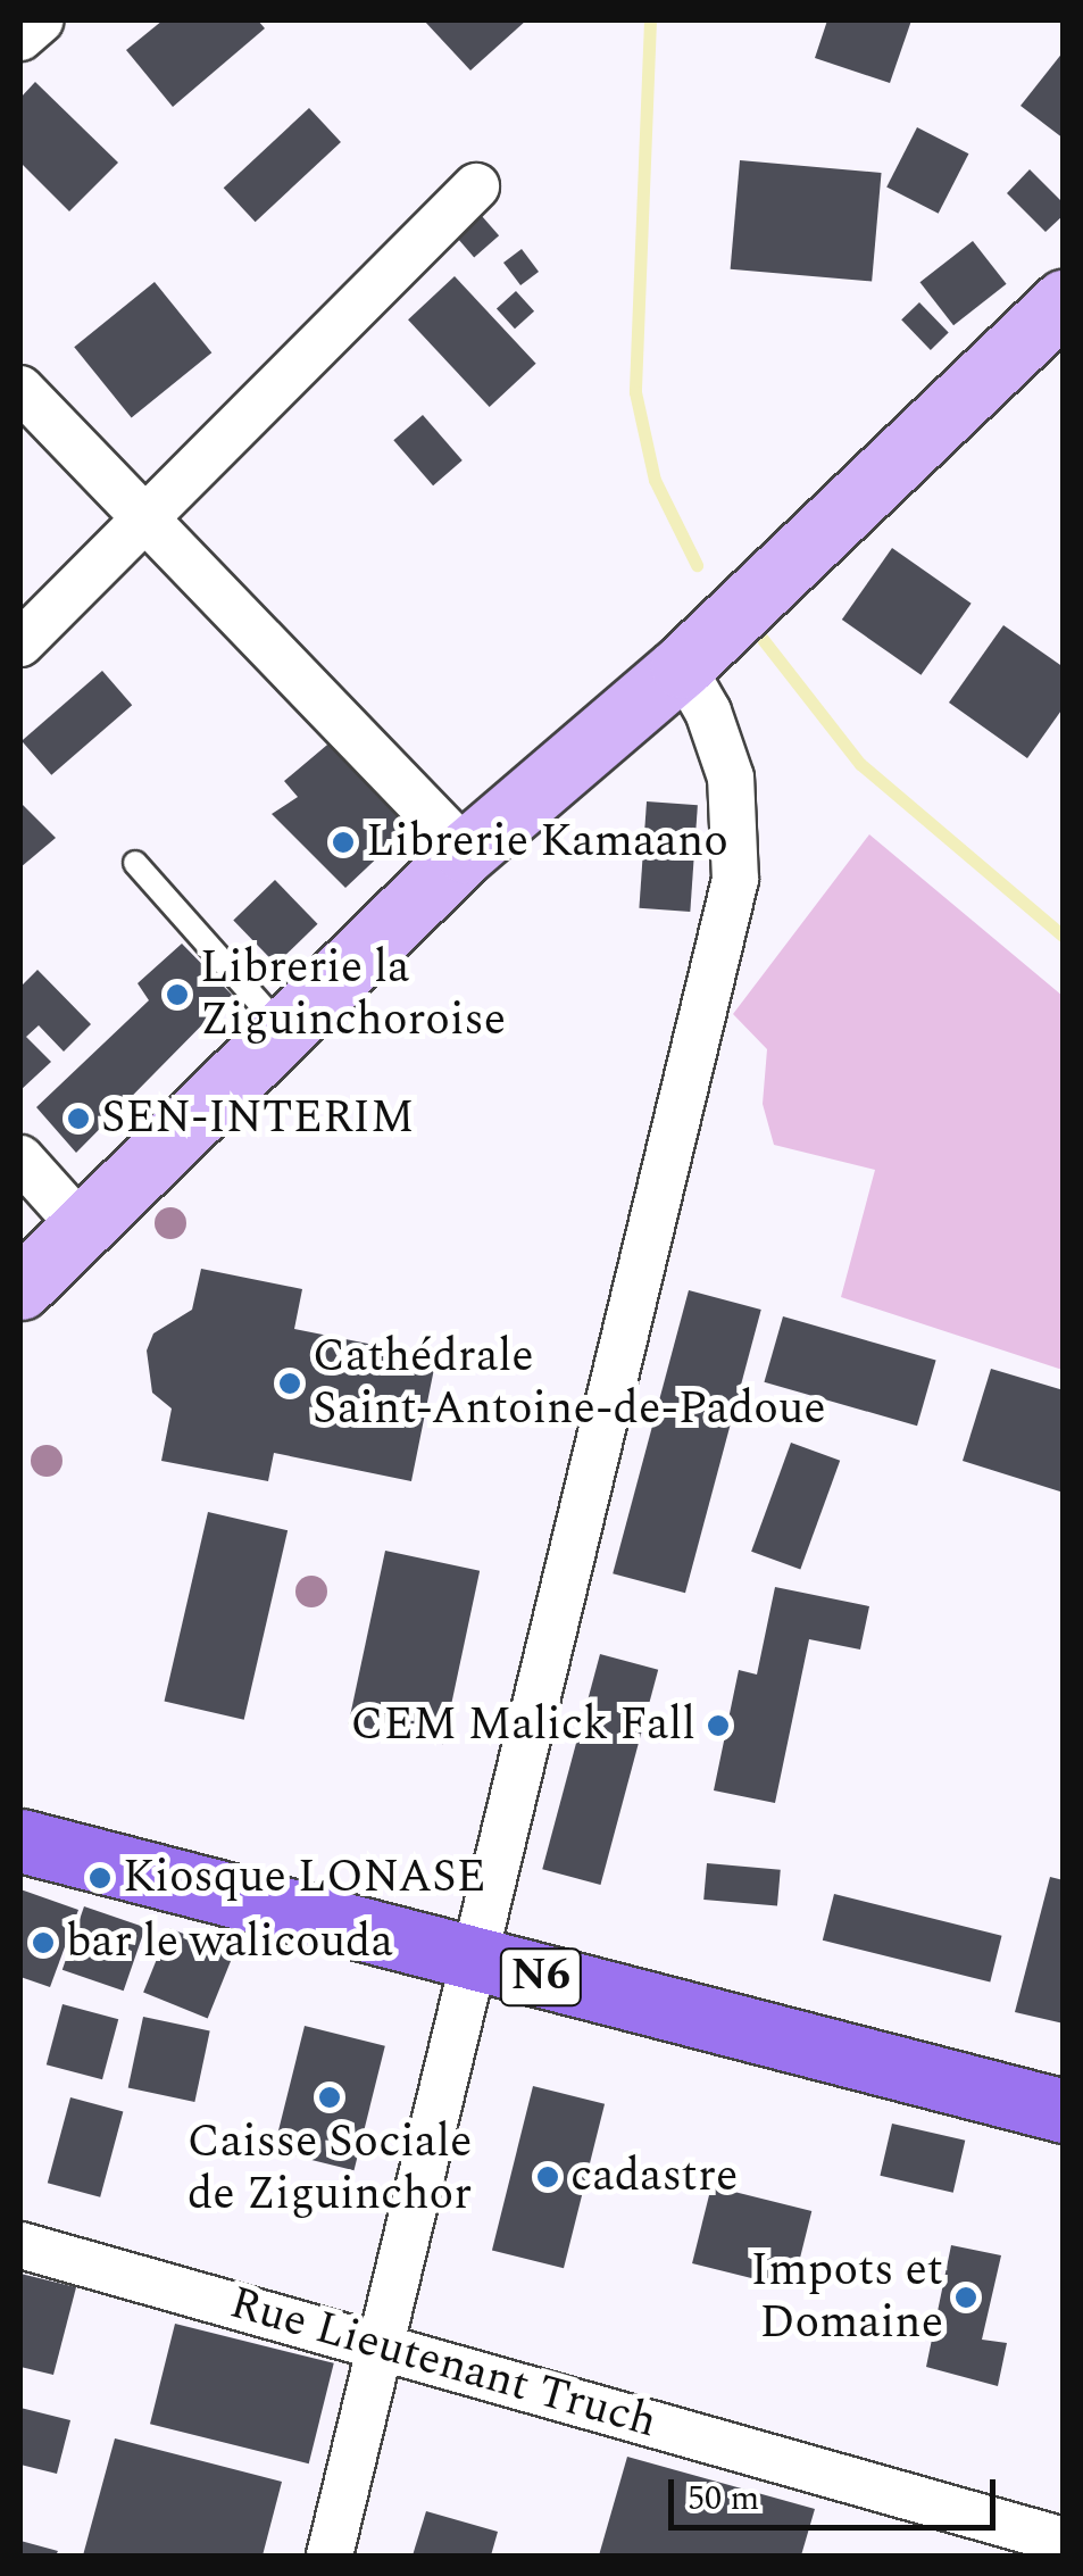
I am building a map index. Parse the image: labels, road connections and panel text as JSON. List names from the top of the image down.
{
  "streets": {
    "main road": ["N6"],
    "street": ["Rue Lieutenant Truch"]
  },
  "places": [
    "Librerie Kamaano",
    "Librerie la Ziguinchoroise",
    "SEN-INTERIM",
    "Cathédrale Saint-Antoine-de-Padoue",
    "CEM Malick Fall",
    "Kiosque LONASE",
    "bar le walicouda",
    "Caisse Sociale de Ziguinchor",
    "cadastre",
    "Impots et Domaine"
  ],
  "scale_bar": "50 m"
}
